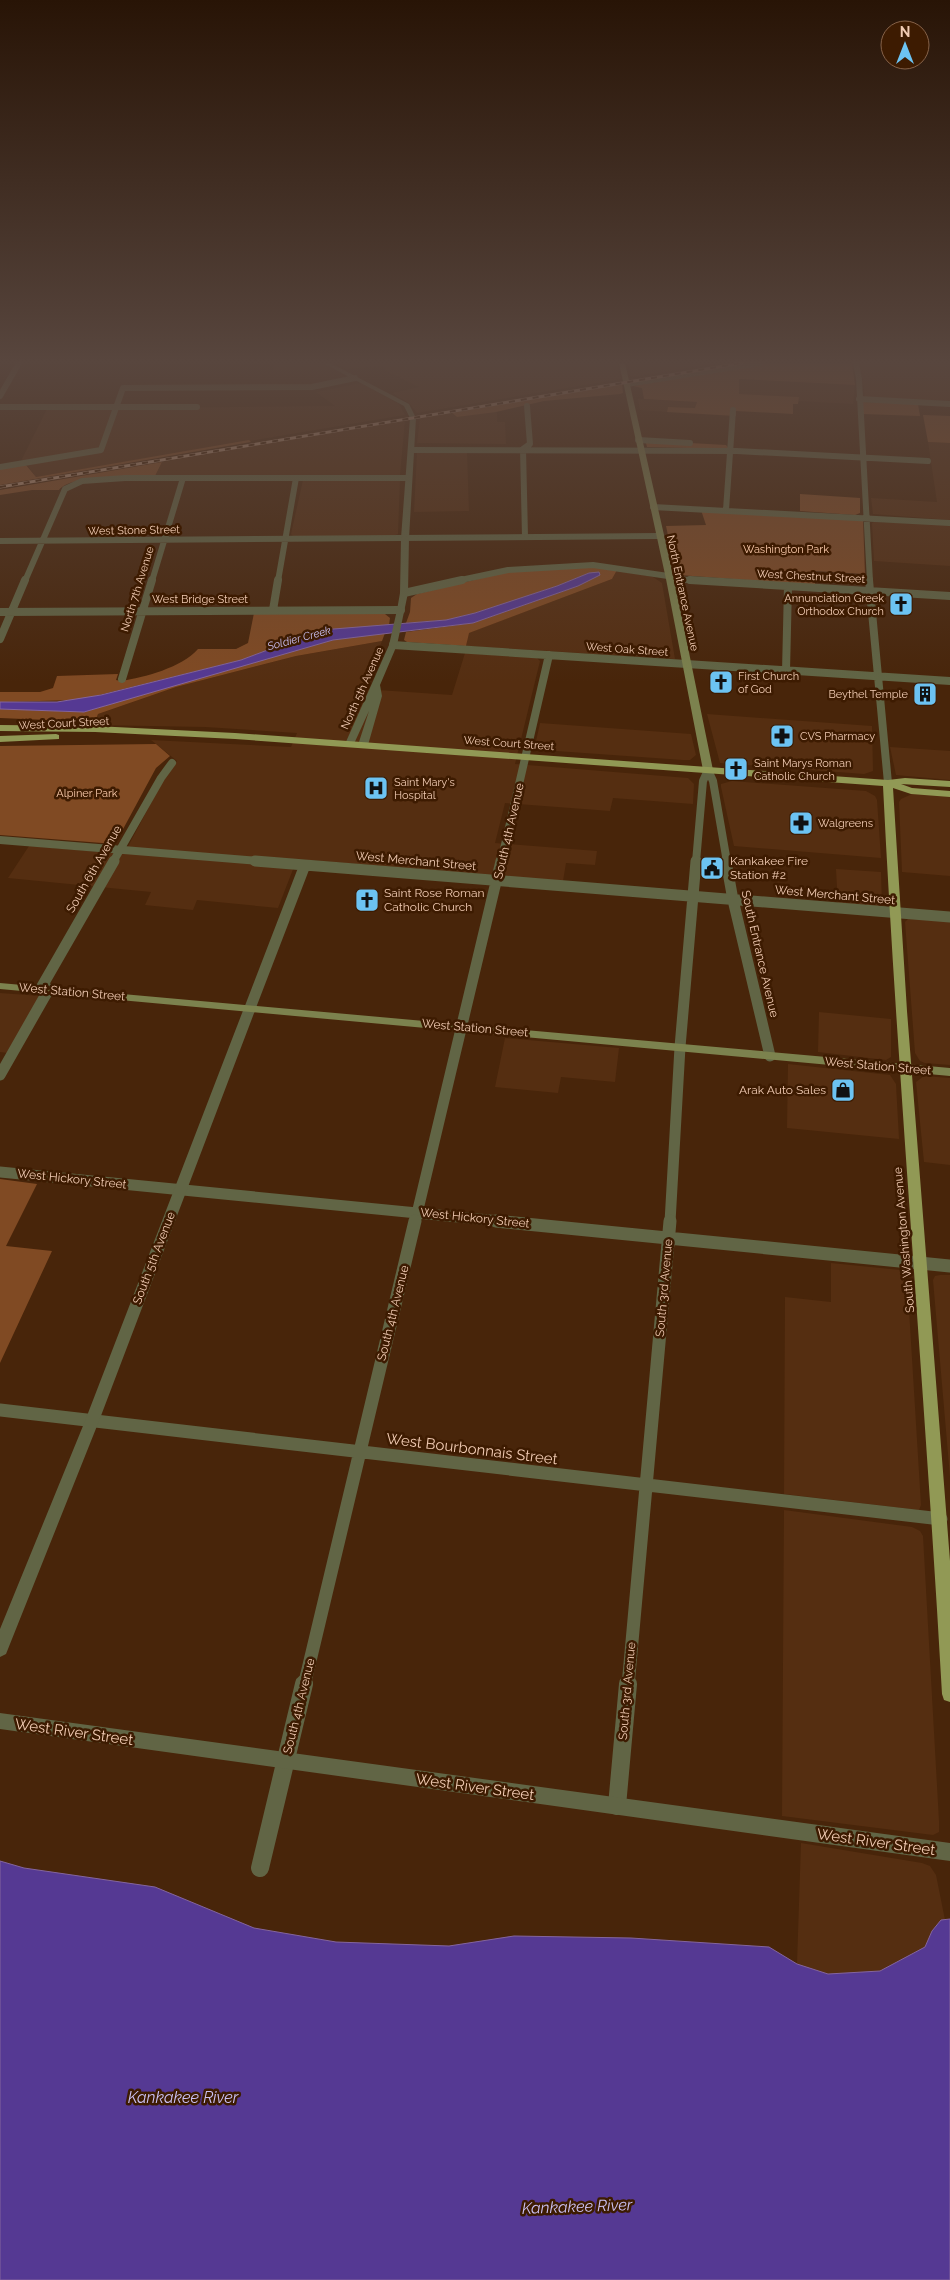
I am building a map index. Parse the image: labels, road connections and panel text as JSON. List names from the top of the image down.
{
  "streets": {
    "main road": [
      "North Entrance Avenue",
      "West Court Street",
      "West Station Street",
      "South Washington Avenue"
    ],
    "street": [
      "West Stone Street",
      "West Chestnut Street",
      "North 7th Avenue",
      "West Bridge Street",
      "West Oak Street",
      "North 5th Avenue",
      "South 4th Avenue",
      "West Merchant Street",
      "South 6th Avenue",
      "South Entrance Avenue",
      "West Hickory Street",
      "South 5th Avenue",
      "South 3rd Avenue",
      "West Bourbonnais Street",
      "West River Street"
    ]
  },
  "crossings": [
    ["West Stone Street", "North 7th Avenue"],
    ["West Stone Street", "North Entrance Avenue"],
    ["West Stone Street", "North 5th Avenue"],
    ["West Chestnut Street", "North Entrance Avenue"],
    ["West Chestnut Street", "North 5th Avenue"],
    ["North 7th Avenue", "West Bridge Street"],
    ["North Entrance Avenue", "West Oak Street"],
    ["North Entrance Avenue", "West Court Street"],
    ["North Entrance Avenue", "South Entrance Avenue"],
    ["North Entrance Avenue", "South 3rd Avenue"],
    ["West Bridge Street", "North 5th Avenue"],
    ["West Oak Street", "North 5th Avenue"],
    ["West Oak Street", "South 4th Avenue"],
    ["North 5th Avenue", "West Court Street"],
    ["West Court Street", "South 4th Avenue"],
    ["West Court Street", "South Entrance Avenue"],
    ["West Court Street", "South Washington Avenue"],
    ["West Court Street", "South 3rd Avenue"],
    ["South 4th Avenue", "West Merchant Street"],
    ["South 4th Avenue", "West Station Street"],
    ["South 4th Avenue", "West Hickory Street"],
    ["South 4th Avenue", "West Bourbonnais Street"],
    ["South 4th Avenue", "West River Street"],
    ["West Merchant Street", "South 6th Avenue"],
    ["West Merchant Street", "South Entrance Avenue"],
    ["West Merchant Street", "South Washington Avenue"],
    ["West Merchant Street", "South 5th Avenue"],
    ["West Merchant Street", "South 3rd Avenue"],
    ["South 6th Avenue", "West Station Street"],
    ["South Entrance Avenue", "West Station Street"],
    ["South Entrance Avenue", "South 3rd Avenue"],
    ["West Station Street", "South Washington Avenue"],
    ["West Station Street", "South 5th Avenue"],
    ["West Station Street", "South 3rd Avenue"],
    ["West Hickory Street", "South Washington Avenue"],
    ["West Hickory Street", "South 5th Avenue"],
    ["West Hickory Street", "South 3rd Avenue"],
    ["South Washington Avenue", "West Bourbonnais Street"],
    ["South 5th Avenue", "West Bourbonnais Street"],
    ["South 3rd Avenue", "West Bourbonnais Street"],
    ["South 3rd Avenue", "West River Street"]
  ],
  "water": ["Soldier Creek", "Kankakee River"],
  "parks": ["Washington Park", "Alpiner Park"],
  "places": {
    "church": [
      "Annunciation Greek Orthodox Church",
      "First Church of God",
      "Saint Marys Roman Catholic Church",
      "Saint Rose Roman Catholic Church"
    ],
    "building": ["Beythel Temple"],
    "pharmacy": ["CVS Pharmacy", "Walgreens"],
    "hospital": ["Saint Mary's Hospital"],
    "public building": ["Kankakee Fire Station #2"],
    "shop": ["Arak Auto Sales"]
  },
  "north": "top"
}
